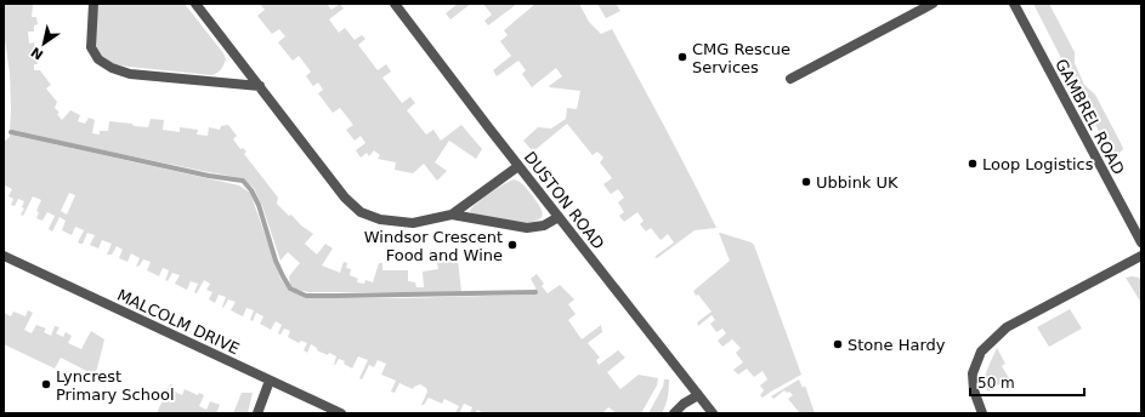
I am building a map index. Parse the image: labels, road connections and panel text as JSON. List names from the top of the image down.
{
  "streets": {
    "street": ["GAMBREL ROAD", "DUSTON ROAD", "MALCOLM DRIVE"]
  },
  "places": [
    "CMG Rescue Services",
    "Loop Logistics",
    "Ubbink UK",
    "Windsor Crescent Food and Wine",
    "Stone Hardy",
    "Lyncrest Primary School"
  ],
  "scale_bar": "50 m",
  "north": "bottom left"
}
